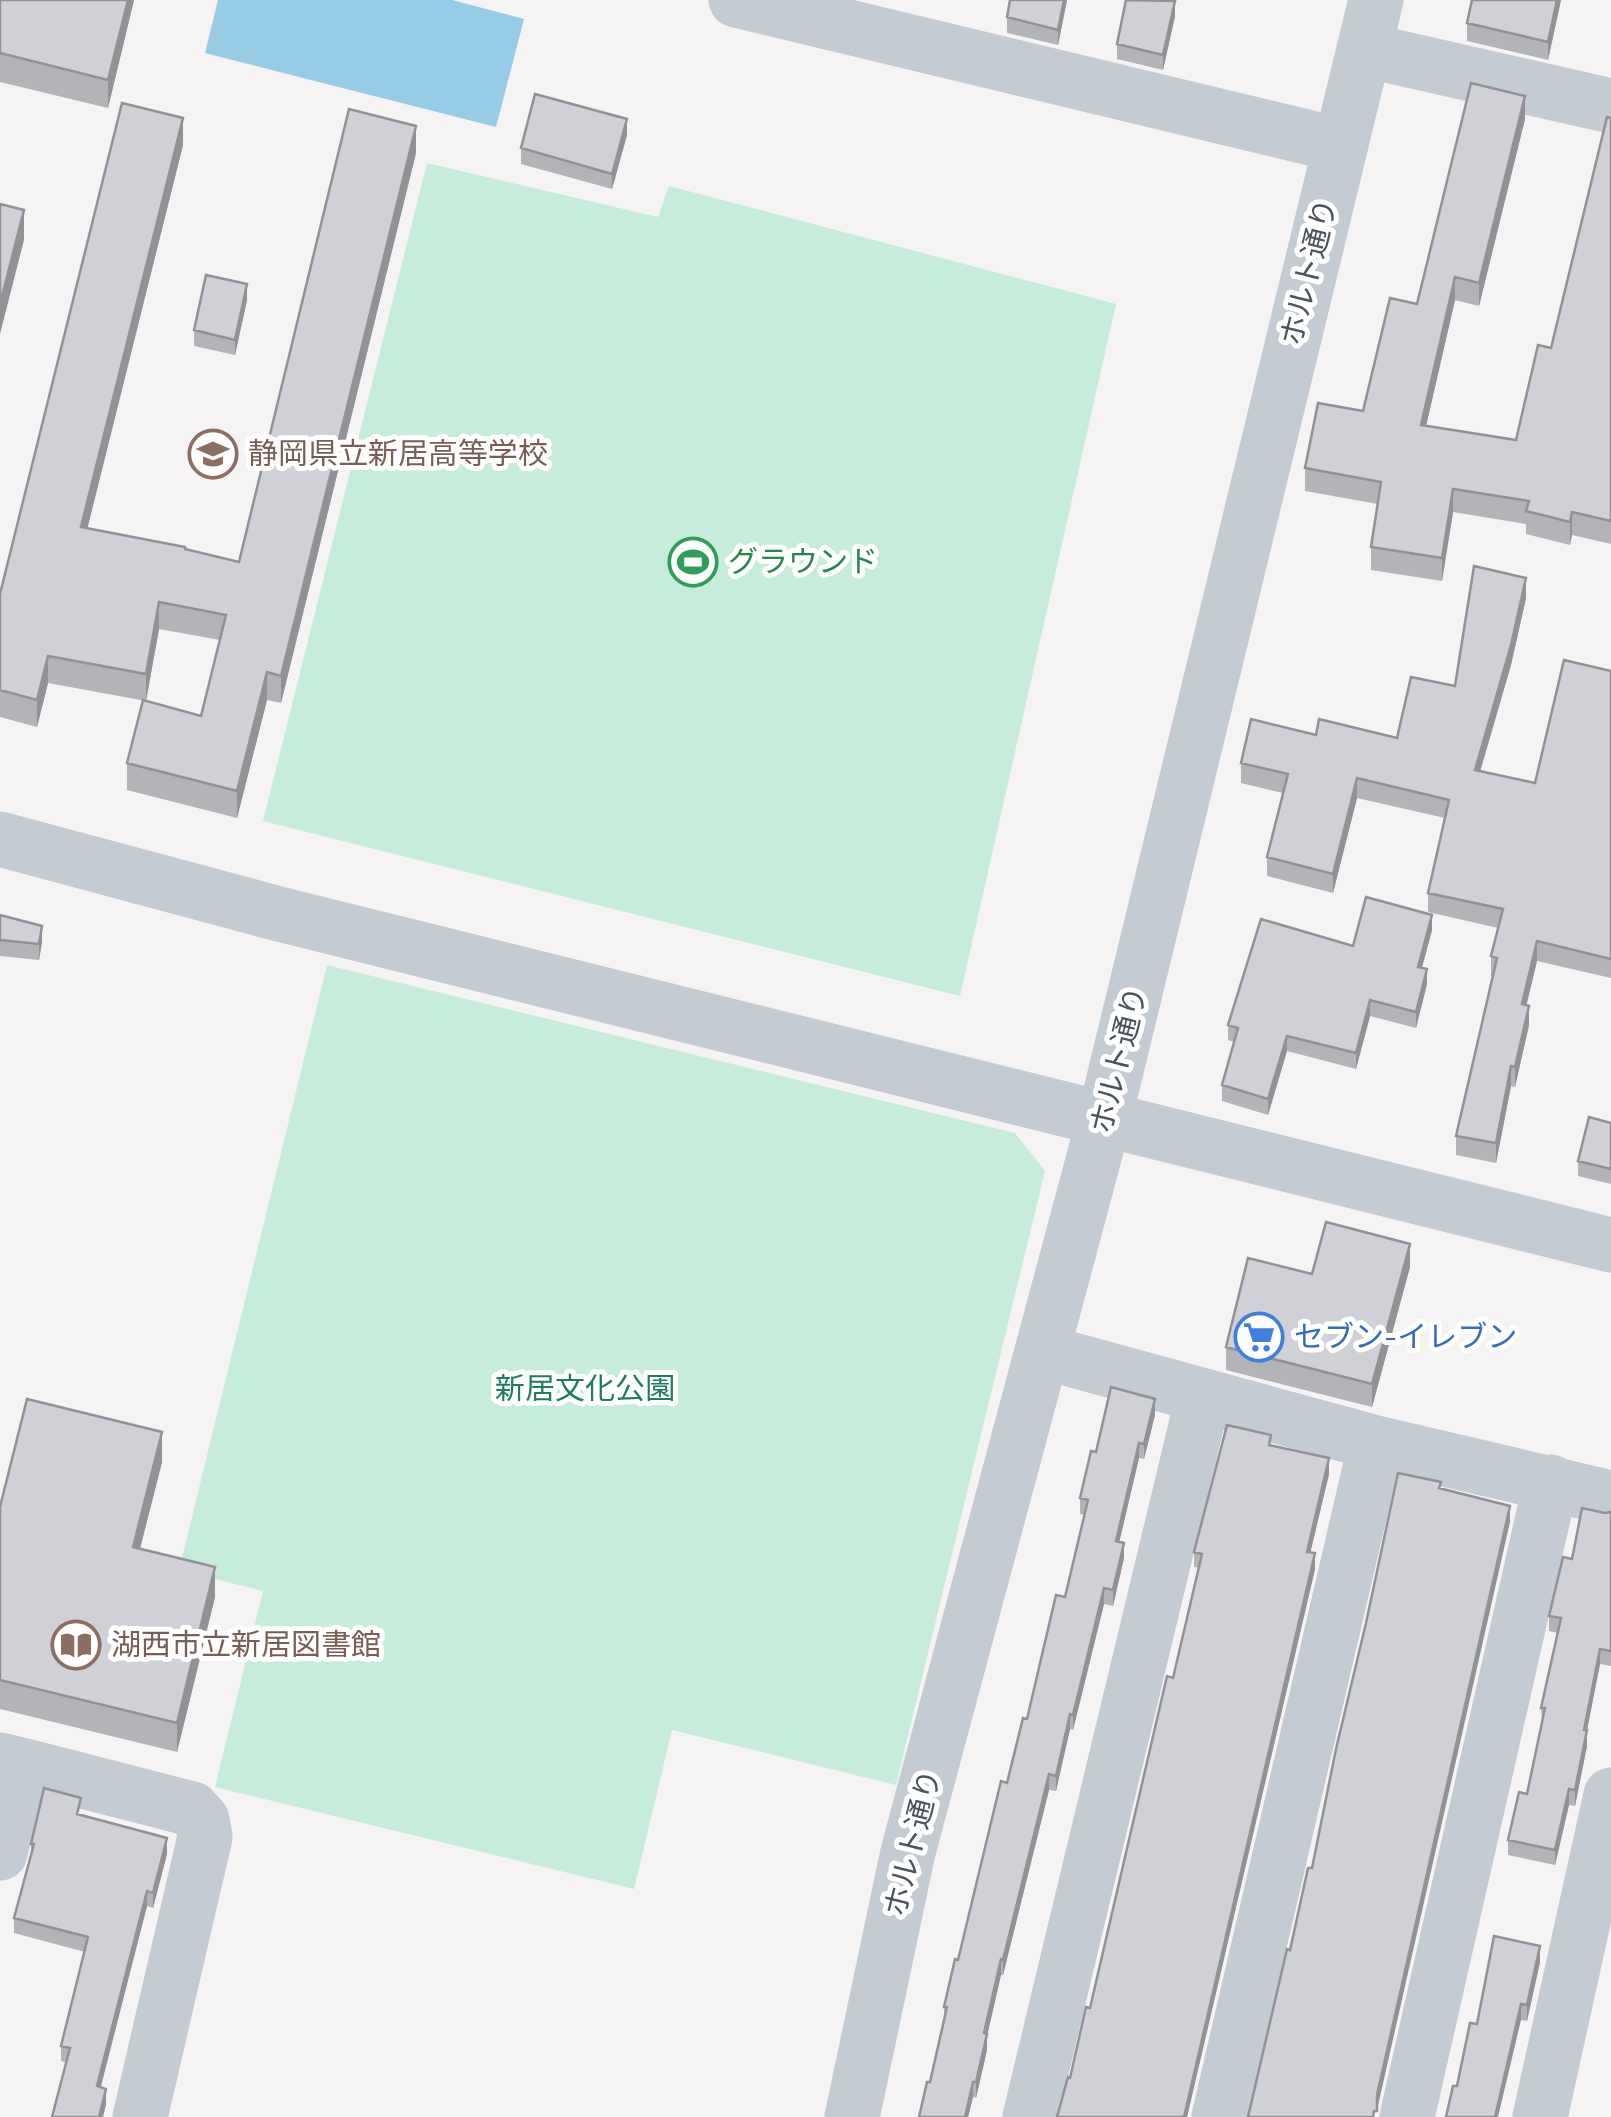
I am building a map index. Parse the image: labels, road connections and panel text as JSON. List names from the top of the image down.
{
  "streets": {
    "street": ["ホルト通り"]
  },
  "parks": ["新居文化公園"],
  "places": {
    "school or university": ["静岡県立新居高等学校"],
    "sports": ["グラウンド"],
    "supermarket": ["セブン-イレブン"],
    "library": ["湖西市立新居図書館"]
  }
}
